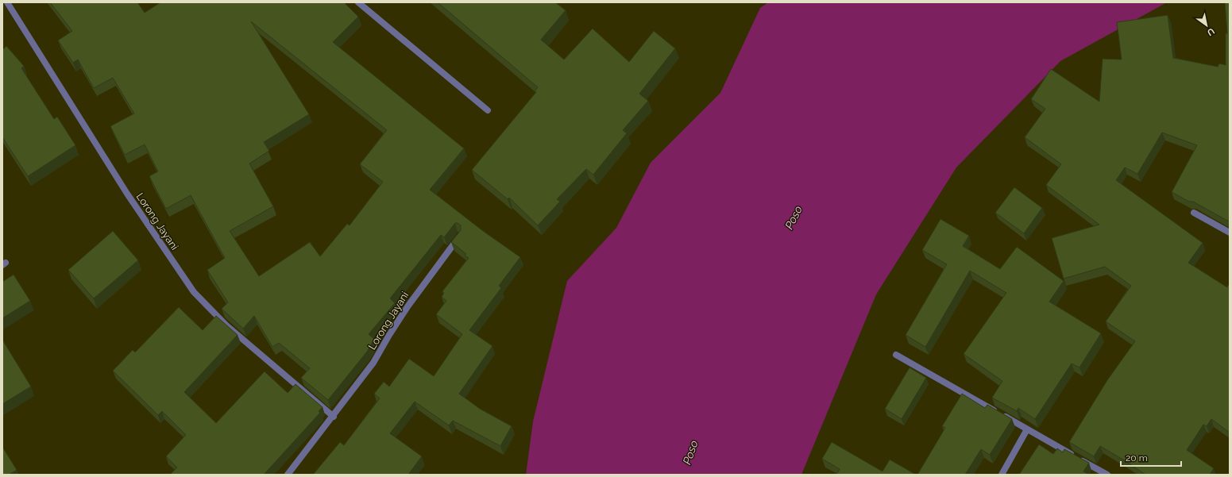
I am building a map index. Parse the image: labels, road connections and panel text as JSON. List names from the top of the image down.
{
  "streets": {
    "street": ["Lorong Jayani"]
  },
  "water": ["Poso"],
  "scale_bar": "20 m",
  "north": "bottom right"
}
